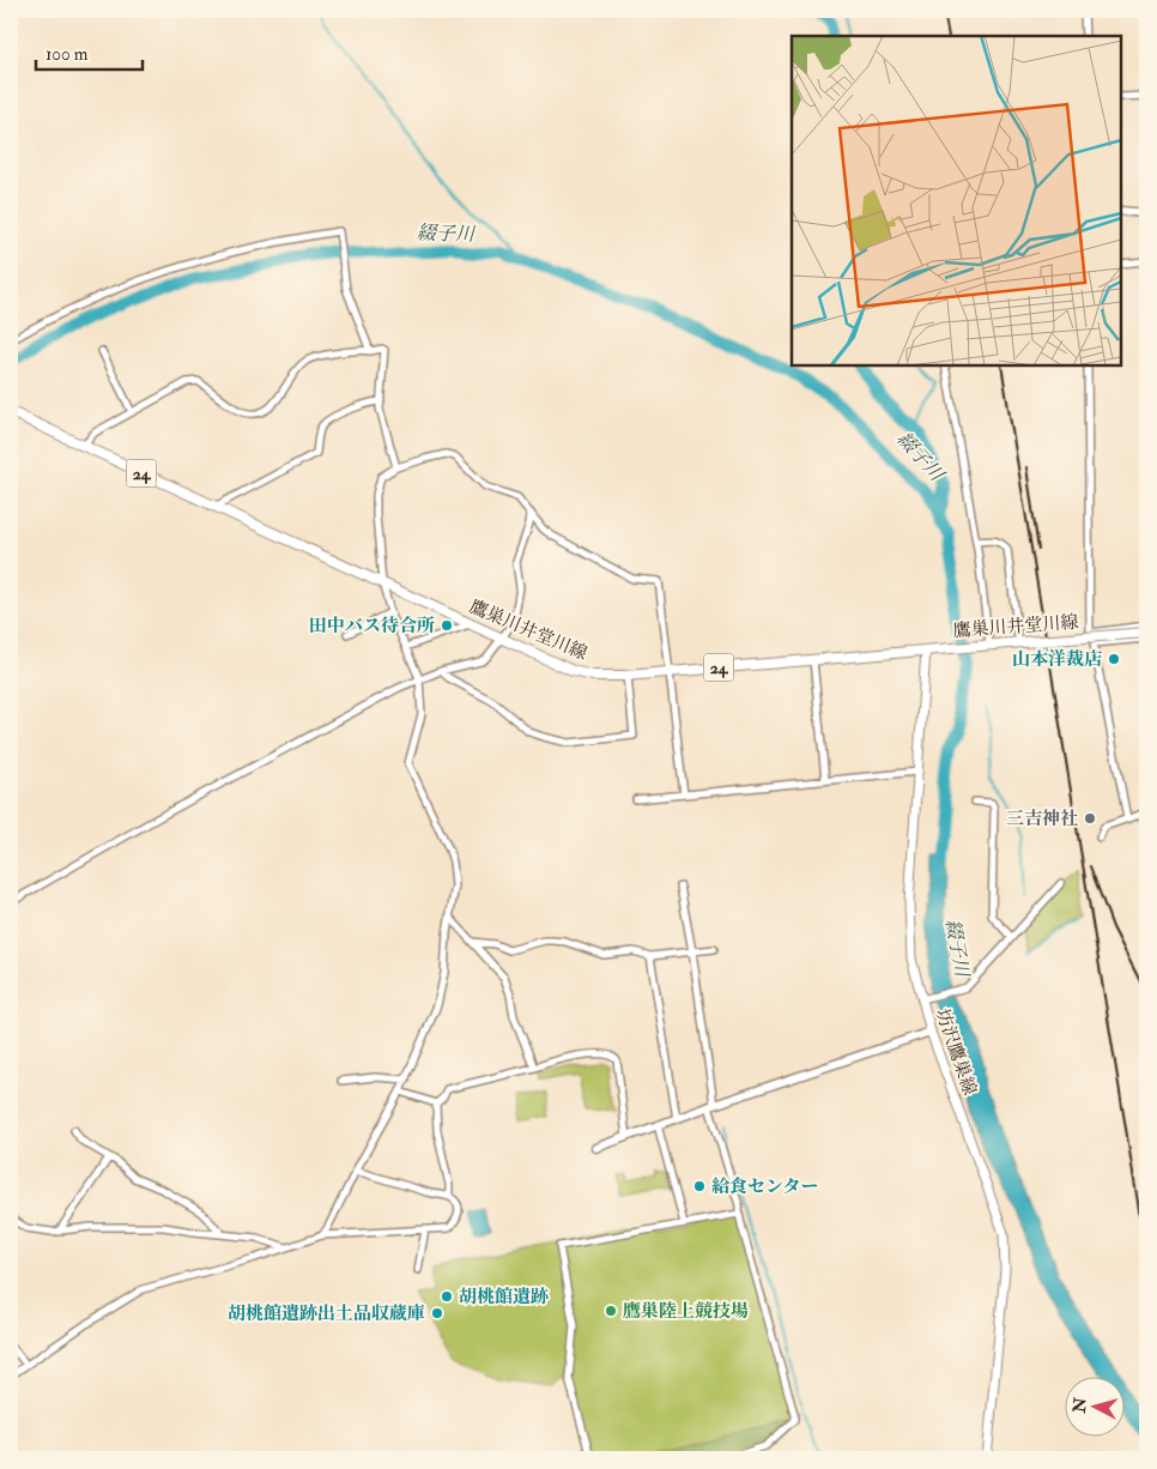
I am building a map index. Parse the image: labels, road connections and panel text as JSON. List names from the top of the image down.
{
  "streets": {
    "main road": ["24", "鷹巣川井堂川線", "坊沢鷹巣線"]
  },
  "crossings": [
    ["鷹巣川井堂川線", "坊沢鷹巣線"]
  ],
  "water": ["綴子川"],
  "places": [
    "田中バス待合所",
    "山本洋裁店",
    "三吉神社",
    "給食センター",
    "胡桃館遺跡",
    "鷹巣陸上競技場",
    "胡桃館遺跡出土品収蔵庫"
  ],
  "scale_bar": "100 m",
  "north": "left"
}
